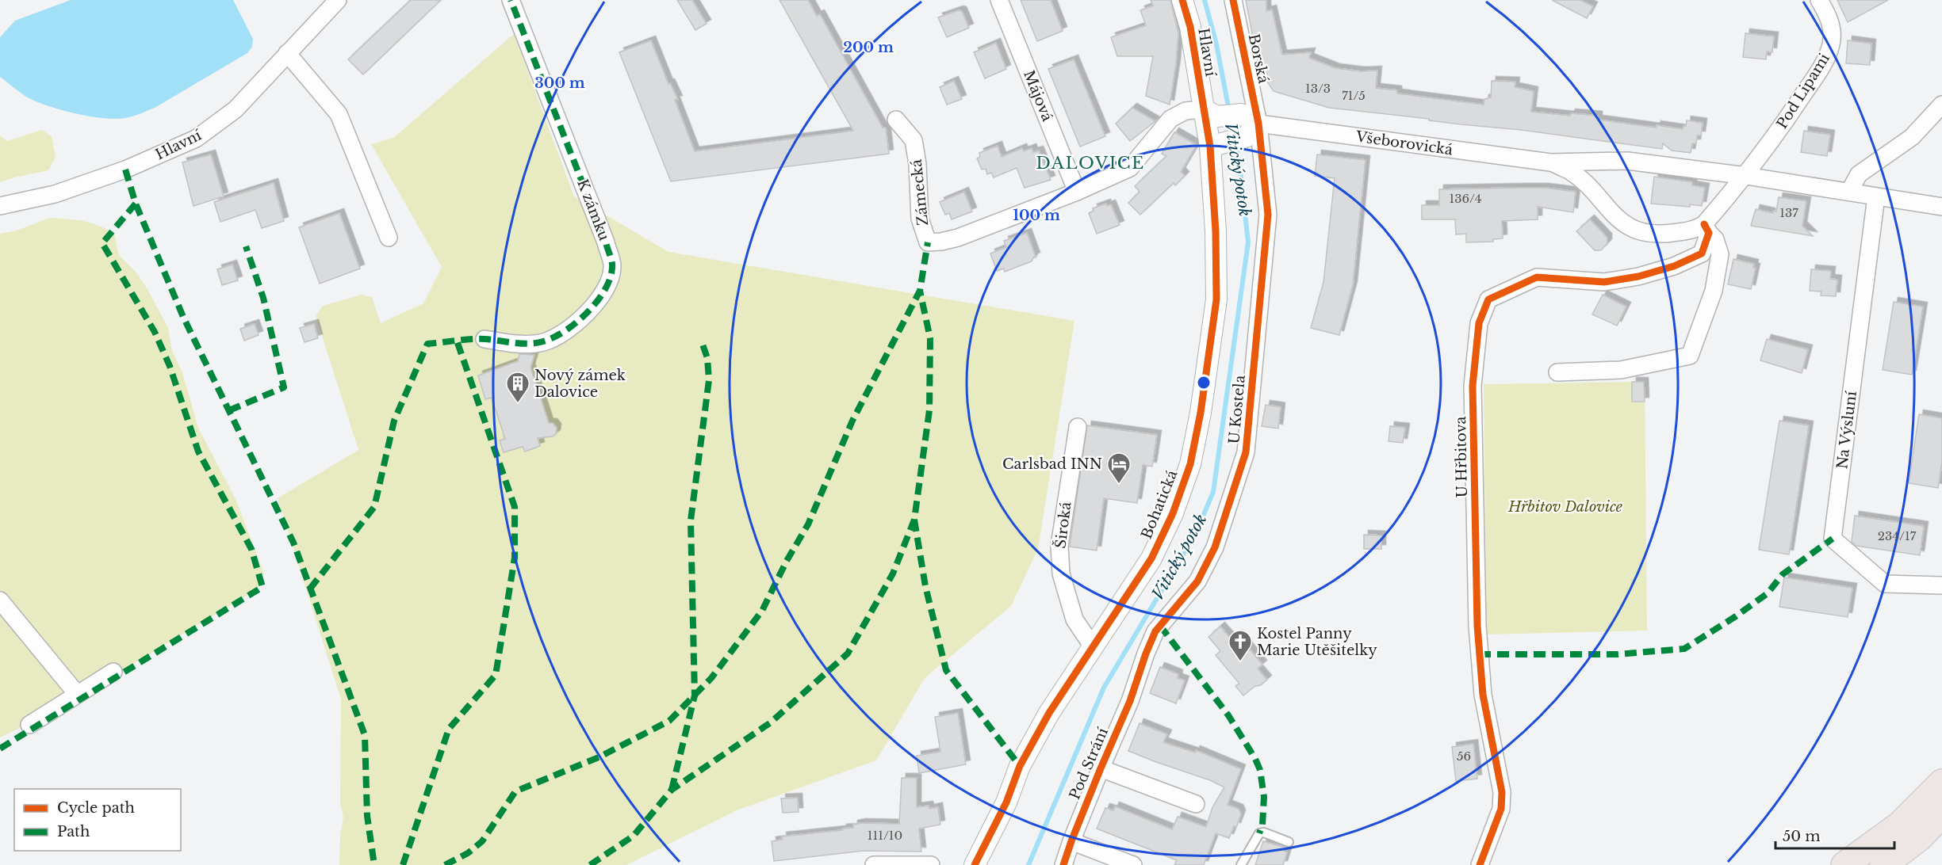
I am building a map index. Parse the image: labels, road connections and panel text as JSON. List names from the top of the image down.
{
  "streets": {
    "street": [
      "Hlavní",
      "Borská",
      "Pod Lipami",
      "Májová",
      "Všeborovická",
      "Zámecká",
      "K zámku",
      "U Kostela",
      "Na Výsluní",
      "U Hřbitova",
      "Bohatická",
      "Široká",
      "Pod Strání"
    ]
  },
  "crossings": [
    ["Hlavní", "Zámecká"],
    ["Hlavní", "Bohatická"],
    ["Borská", "Všeborovická"],
    ["Borská", "U Kostela"],
    ["Pod Lipami", "Všeborovická"],
    ["Májová", "Zámecká"],
    ["Všeborovická", "U Kostela"],
    ["Všeborovická", "Na Výsluní"],
    ["Všeborovická", "U Hřbitova"],
    ["Zámecká", "Bohatická"],
    ["U Kostela", "Pod Strání"],
    ["Bohatická", "Široká"]
  ],
  "districts": ["DALOVICE"],
  "water": ["Vitický potok"],
  "parks": ["Hřbitov Dalovice"],
  "places": {
    "building": ["Nový zámek Dalovice"],
    "hotel": ["Carlsbad INN"],
    "church": ["Kostel Panny Marie Utěšitelky"]
  },
  "house_numbers": [
    "13/3",
    "71/5",
    "136/4",
    "137",
    "234/17",
    "56",
    "111/10"
  ],
  "legend": ["Cycle path", "Path"],
  "scale_bar": "50 m",
  "rings": ["200 m", "300 m", "100 m"]
}
